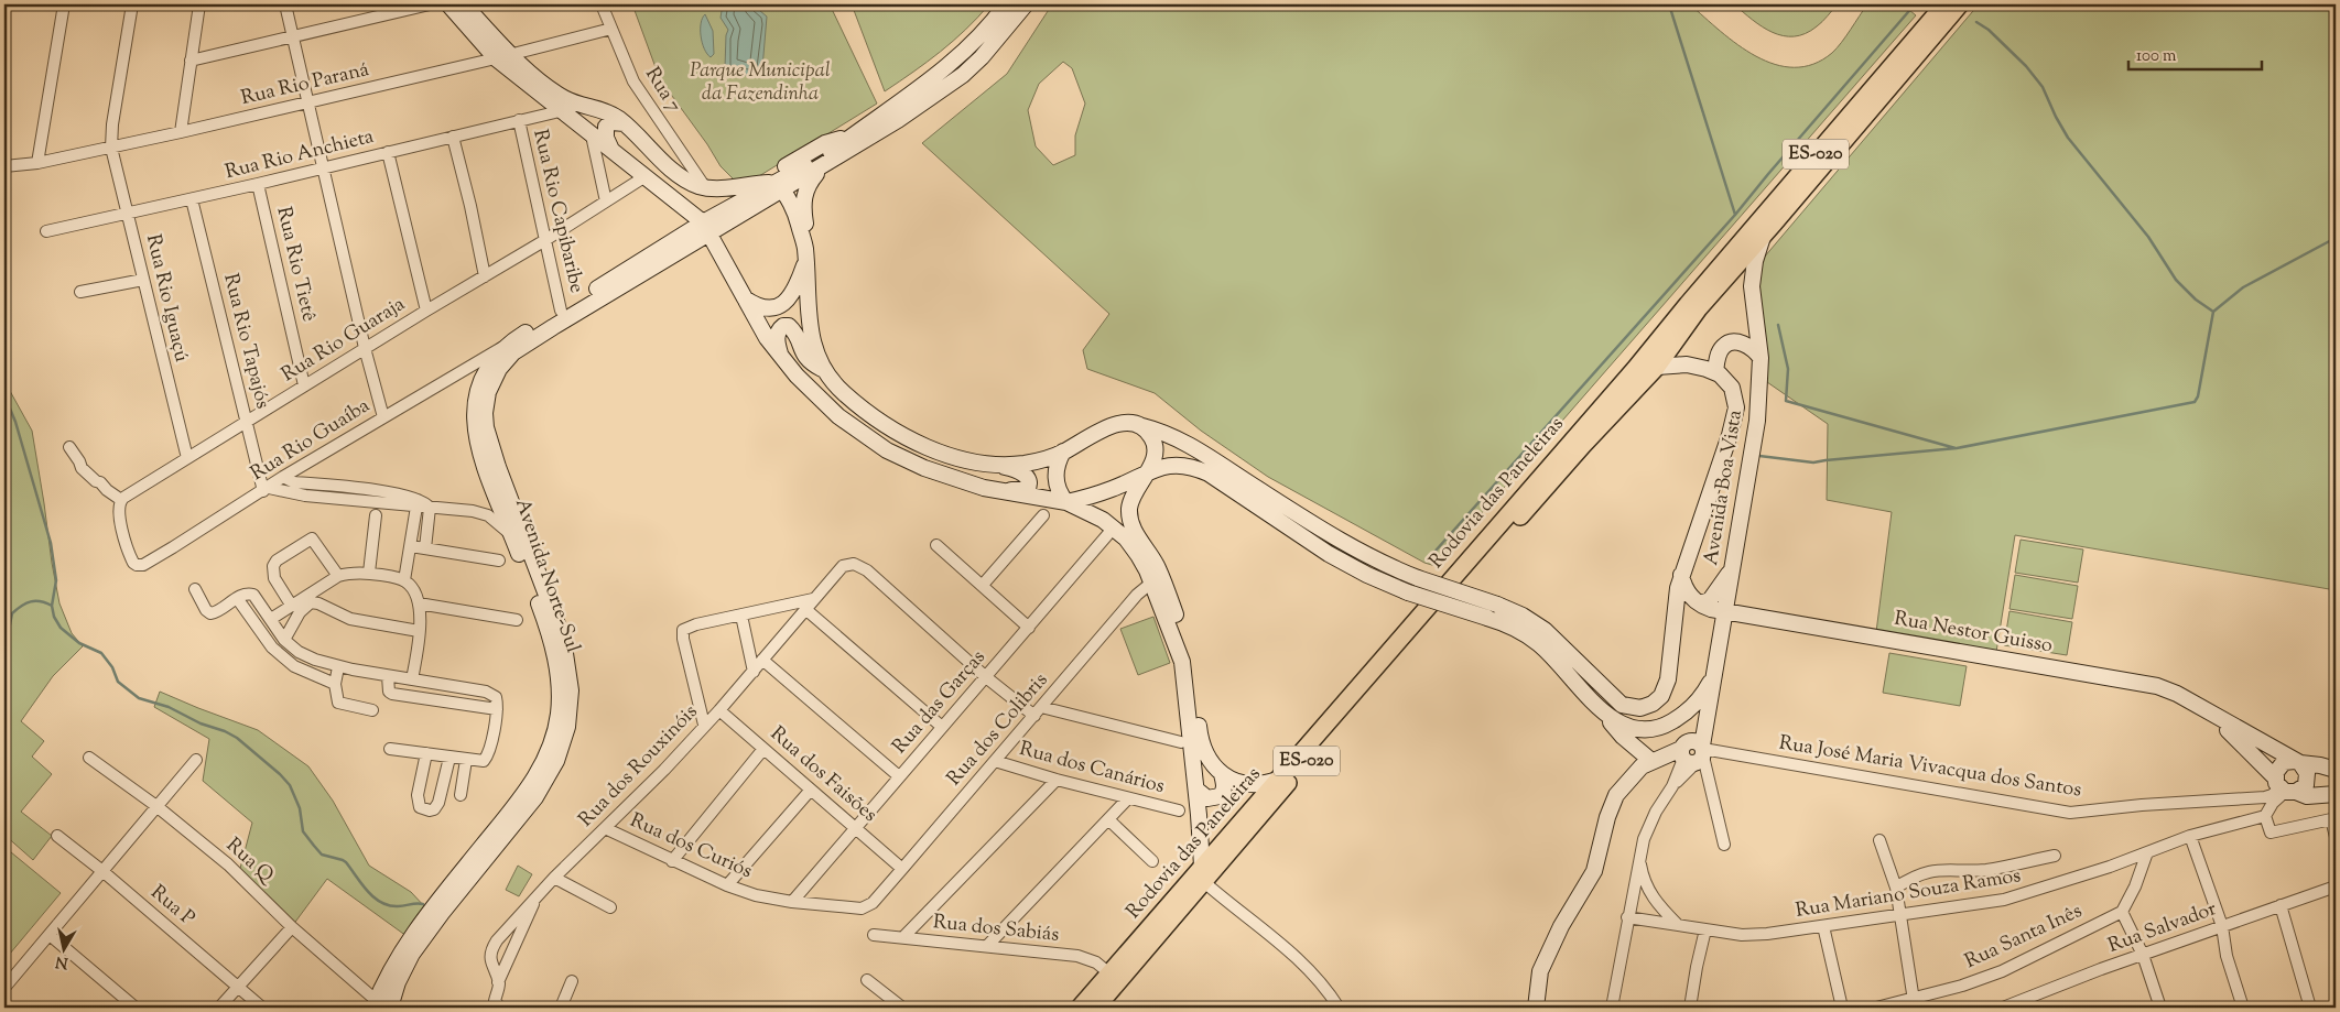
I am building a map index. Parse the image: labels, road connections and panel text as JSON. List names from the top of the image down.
{
  "streets": {
    "main road": [
      "ES-020",
      "Avenida Boa Vista",
      "Rodovia das Paneleiras",
      "Avenida Norte-Sul",
      "Rua Nestor Guisso"
    ],
    "street": [
      "Rua Rio Paraná",
      "Rua 7",
      "Rua Rio Anchieta",
      "Rua Rio Capibaribe",
      "Rua Rio Tietê",
      "Rua Rio Iguaçú",
      "Rua Rio Guaraja",
      "Rua Rio Tapajós",
      "Rua Rio Guaíba",
      "Rua das Garças",
      "Rua dos Colibris",
      "Rua dos Rouxinóis",
      "Rua José Maria Vivacqua dos Santos",
      "Rua dos Canários",
      "Rua dos Faisões",
      "Rua dos Curiós",
      "Rua Q",
      "Rua Mariano Souza Ramos",
      "Rua P",
      "Rua Salvador",
      "Rua dos Sabiás",
      "Rua Santa Inês"
    ]
  },
  "crossings": [
    ["Rua Rio Paraná", "Rua 7"],
    ["Rua Rio Paraná", "Rua Rio Iguaçú"],
    ["Rua Rio Anchieta", "Rua Rio Capibaribe"],
    ["Rua Rio Anchieta", "Rua Rio Tietê"],
    ["Rua Rio Anchieta", "Rua Rio Iguaçú"],
    ["Rua Rio Anchieta", "Rua Rio Tapajós"],
    ["Rua Rio Capibaribe", "Rua Rio Guaraja"],
    ["Rua Rio Capibaribe", "Avenida Norte-Sul"],
    ["Rua Rio Tietê", "Rua Rio Guaraja"],
    ["Rua Rio Iguaçú", "Rua Rio Guaraja"],
    ["Rua Rio Guaraja", "Rua Rio Tapajós"],
    ["Rua Rio Guaraja", "Rua Rio Guaíba"],
    ["Rua Rio Tapajós", "Rua Rio Guaíba"],
    ["Rua Rio Guaíba", "Avenida Norte-Sul"],
    ["Avenida Boa Vista", "Rodovia das Paneleiras"],
    ["Avenida Boa Vista", "Rua Nestor Guisso"],
    ["Avenida Boa Vista", "Rua José Maria Vivacqua dos Santos"],
    ["Rodovia das Paneleiras", "Rua dos Sabiás"],
    ["Avenida Norte-Sul", "Rua Q"],
    ["Rua Nestor Guisso", "Rua José Maria Vivacqua dos Santos"],
    ["Rua das Garças", "Rua dos Rouxinóis"],
    ["Rua das Garças", "Rua dos Faisões"],
    ["Rua das Garças", "Rua dos Curiós"],
    ["Rua dos Colibris", "Rua dos Canários"],
    ["Rua dos Colibris", "Rua dos Faisões"],
    ["Rua dos Colibris", "Rua dos Curiós"],
    ["Rua dos Rouxinóis", "Rua dos Faisões"],
    ["Rua dos Rouxinóis", "Rua dos Curiós"]
  ],
  "parks": ["Parque Municipal da Fazendinha"],
  "scale_bar": "100 m",
  "north": "bottom"
}
